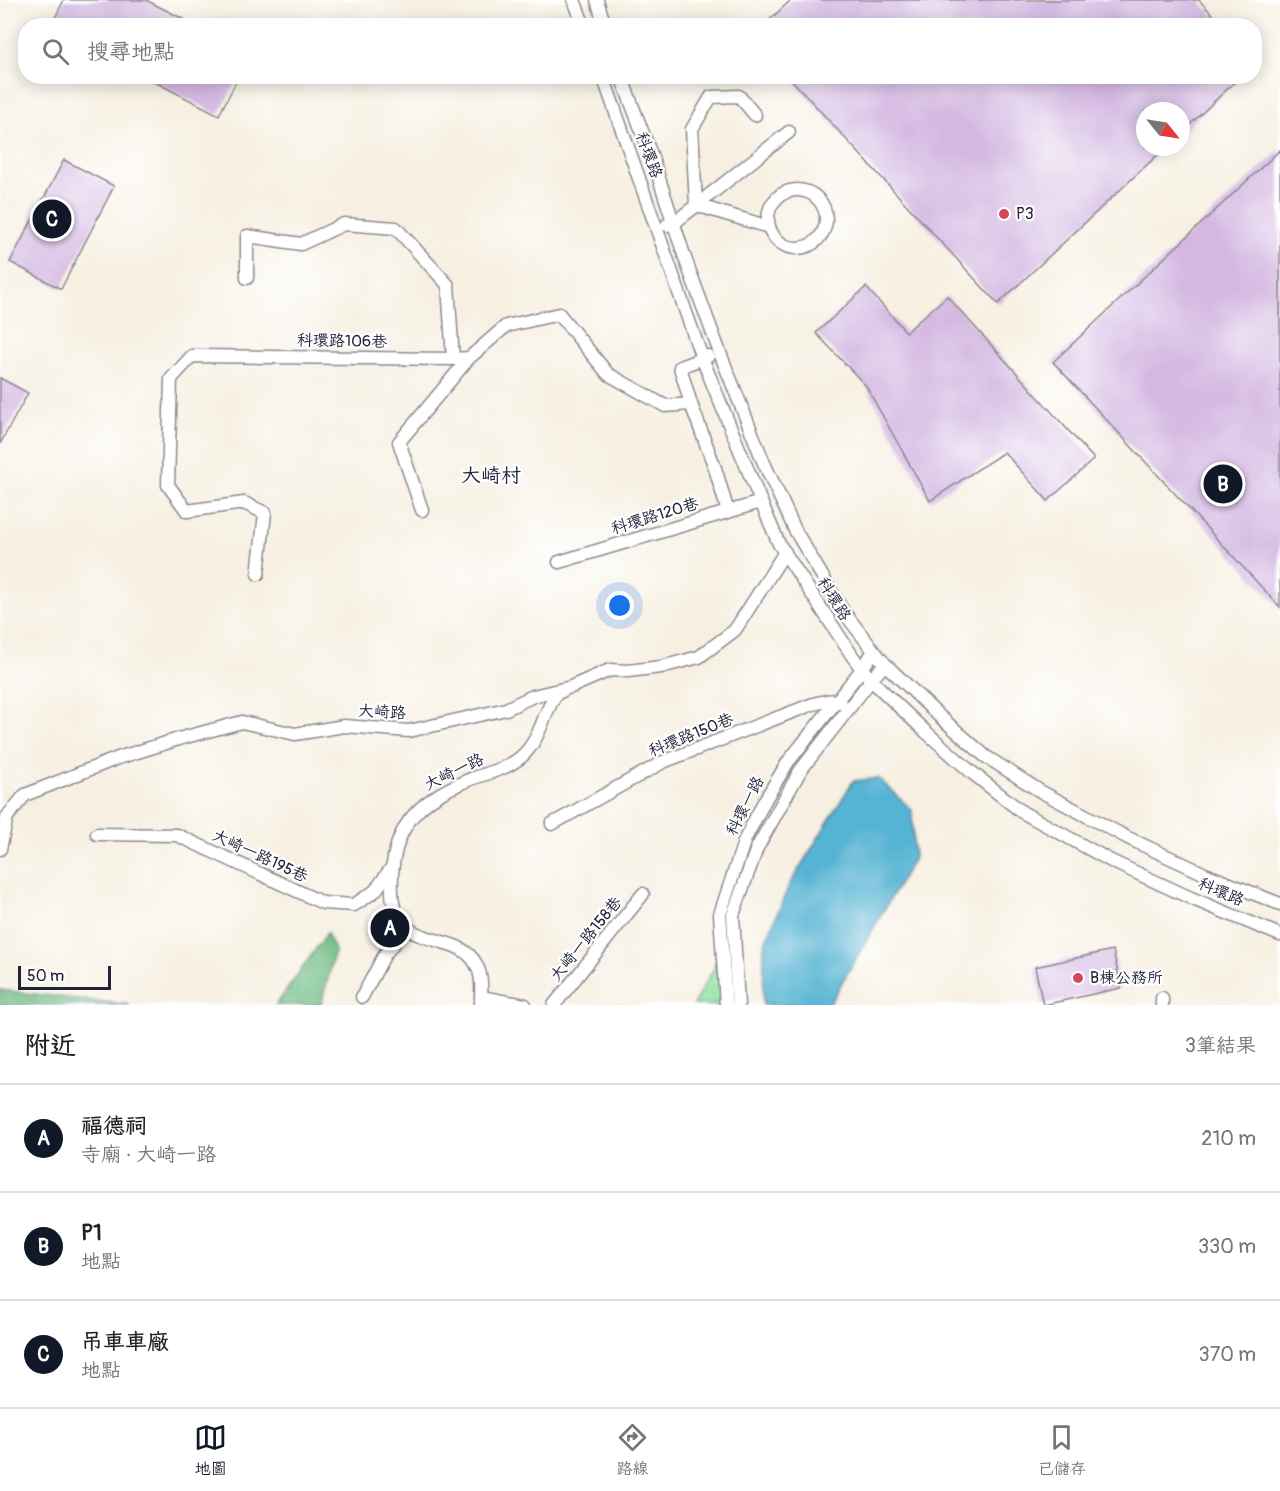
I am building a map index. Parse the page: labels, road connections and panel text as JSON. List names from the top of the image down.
{
  "streets": {
    "street": [
      "科環路",
      "科環路106巷",
      "科環路120巷",
      "大崎路",
      "科環路150巷",
      "大崎一路",
      "科環一路",
      "大崎一路195巷",
      "大崎一路158巷"
    ]
  },
  "crossings": [
    ["科環路", "科環路120巷"],
    ["科環路", "大崎路"],
    ["科環路", "科環一路"],
    ["大崎路", "大崎一路"],
    ["科環路150巷", "科環一路"],
    ["大崎一路", "大崎一路195巷"]
  ],
  "districts": ["大崎村"],
  "places": ["P3", "B棟公務所"],
  "scale_bar": "50 m",
  "north": "bottom right",
  "page": {
    "search": "搜尋地點",
    "pins": ["C", "B", "A"],
    "scale": "50 m",
    "heading": ["附近", "3筆結果"],
    "list": [
      {
        "mark": "A",
        "name": "福德祠",
        "note": "寺廟 · 大崎一路",
        "value": "210 m"
      },
      {
        "mark": "B",
        "name": "P1",
        "note": "地點",
        "value": "330 m"
      },
      {
        "mark": "C",
        "name": "吊車車廠",
        "note": "地點",
        "value": "370 m"
      }
    ],
    "nav": ["地圖", "路線", "已儲存"]
  }
}
